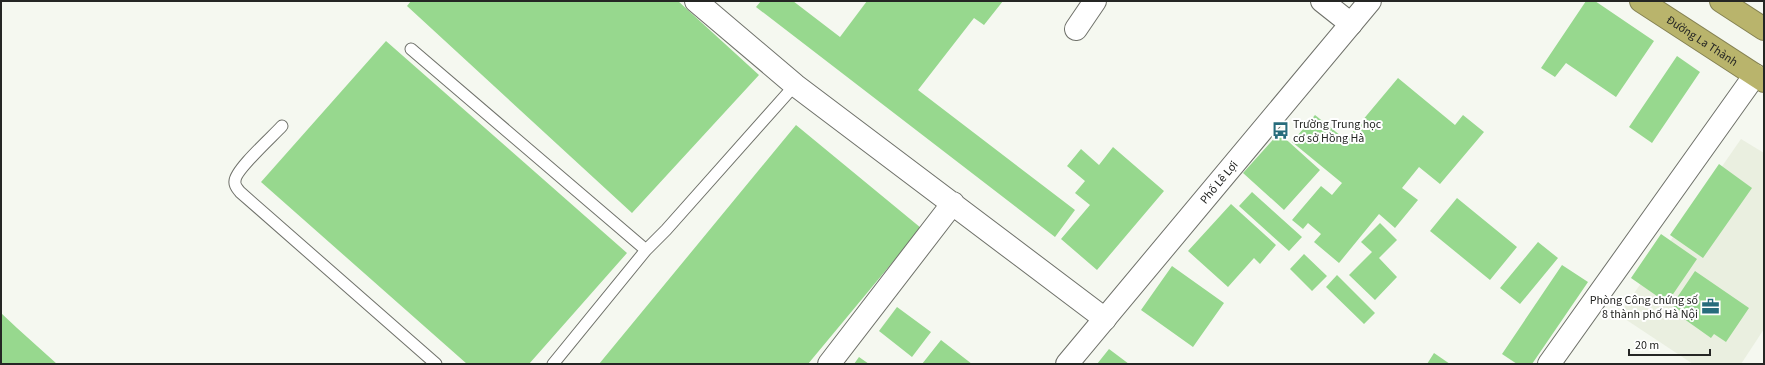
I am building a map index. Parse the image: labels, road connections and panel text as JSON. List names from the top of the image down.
{
  "streets": {
    "highway": ["Đường La Thành"],
    "street": ["Phố Lê Lợi"]
  },
  "places": {
    "bus stop": ["Trường Trung học cơ sở Hồng Hà"],
    "office": ["Phòng Công chứng số 8 thành phố Hà Nội"]
  },
  "scale_bar": "20 m"
}
